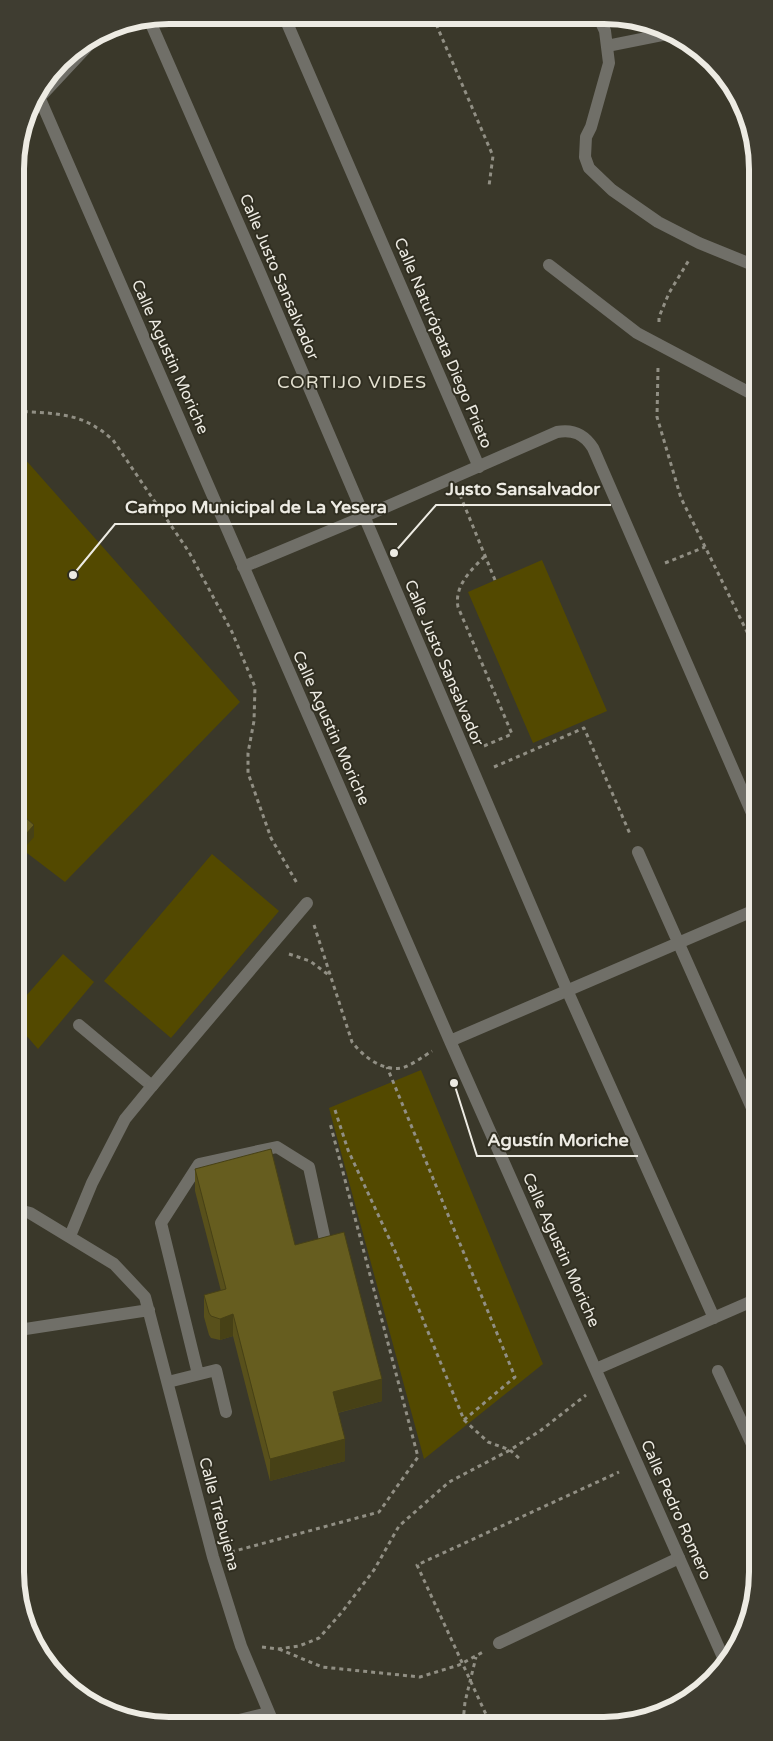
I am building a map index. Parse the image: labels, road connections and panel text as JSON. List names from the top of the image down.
{
  "streets": {
    "street": [
      "Calle Justo Sansalvador",
      "Calle Naturópata Diego Prieto",
      "Calle Agustin Moriche",
      "Calle Pedro Romero",
      "Calle Trebujena"
    ]
  },
  "crossings": [
    ["Calle Agustin Moriche", "Calle Pedro Romero"]
  ],
  "districts": ["CORTIJO VIDES"],
  "places": ["Justo Sansalvador", "Campo Municipal de La Yesera", "Agustín Moriche"]
}
